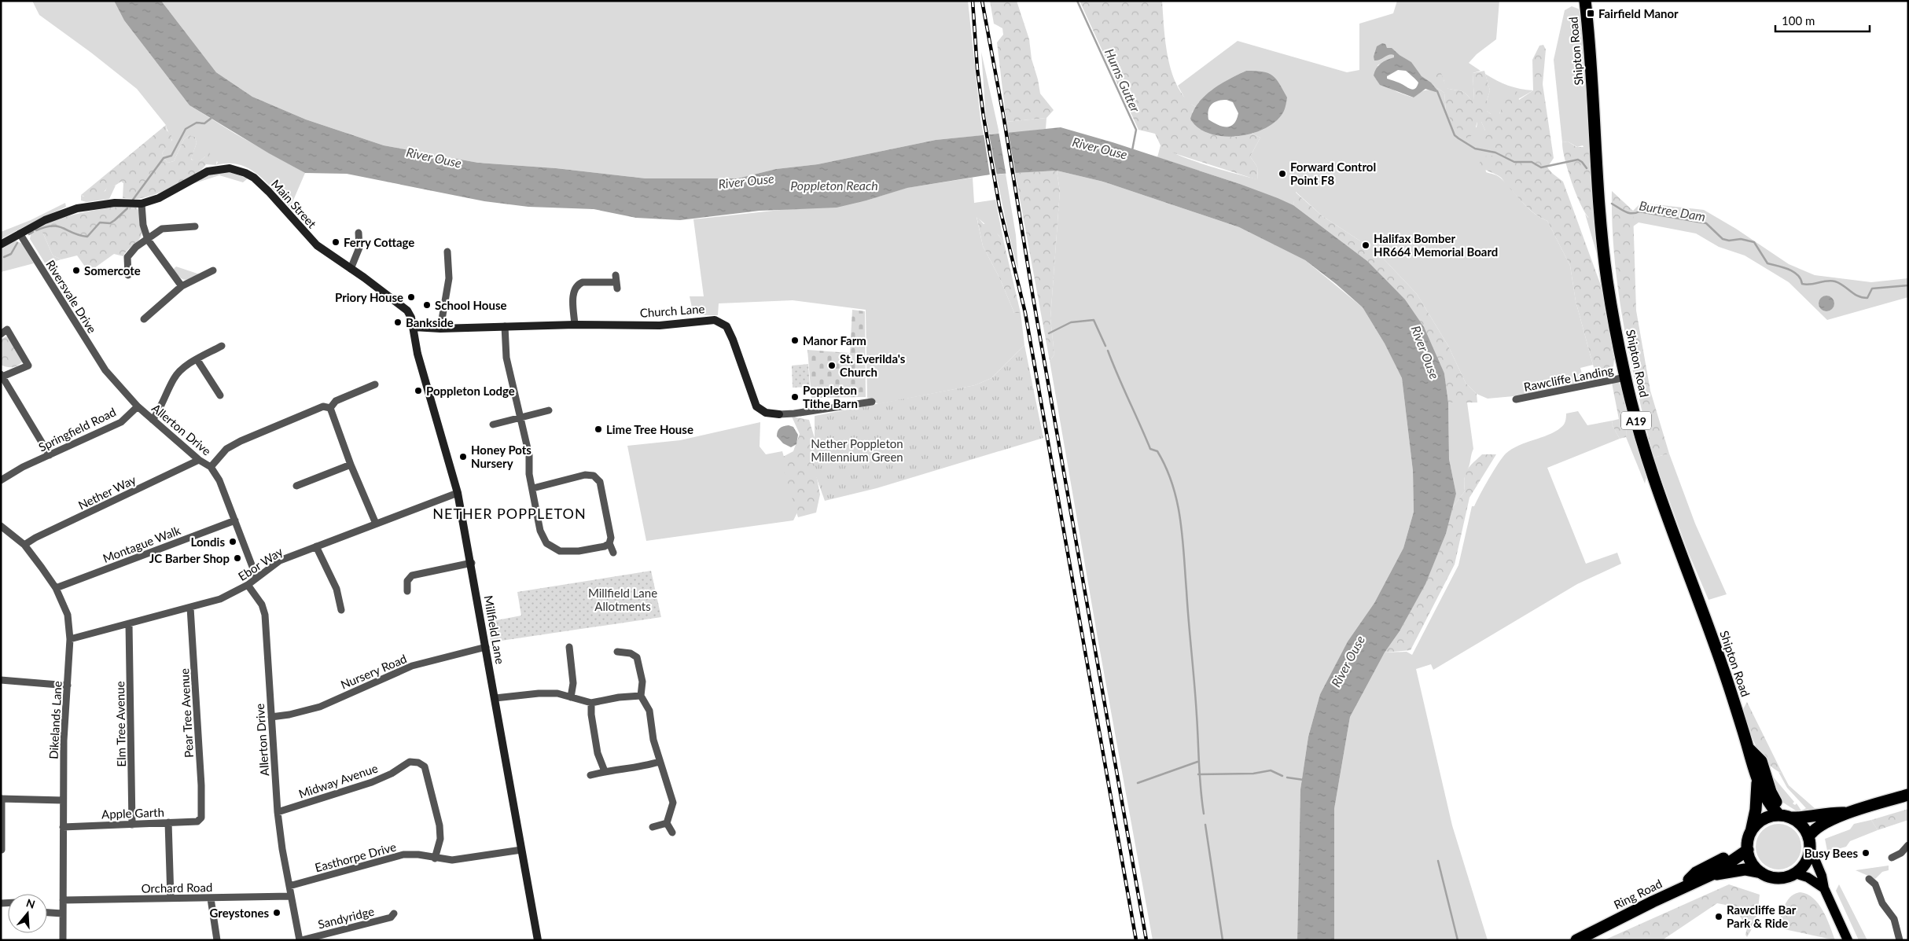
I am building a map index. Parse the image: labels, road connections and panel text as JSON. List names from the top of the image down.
{
  "streets": {
    "highway": ["Shipton Road", "A19", "Ring Road"],
    "street": [
      "Main Street",
      "Riversvale Drive",
      "Church Lane",
      "Rawcliffe Landing",
      "Springfield Road",
      "Allerton Drive",
      "Nether Way",
      "Montague Walk",
      "Ebor Way",
      "Millfield Lane",
      "Nursery Road",
      "Pear Tree Avenue",
      "Dikelands Lane",
      "Elm Tree Avenue",
      "Midway Avenue",
      "Apple Garth",
      "Easthorpe Drive",
      "Orchard Road",
      "Sandyridge"
    ]
  },
  "crossings": [
    ["Shipton Road", "Rawcliffe Landing"],
    ["Shipton Road", "Ring Road"],
    ["Main Street", "Church Lane"],
    ["Main Street", "Millfield Lane"],
    ["Riversvale Drive", "Springfield Road"],
    ["Riversvale Drive", "Allerton Drive"],
    ["Church Lane", "Millfield Lane"],
    ["Springfield Road", "Allerton Drive"],
    ["Allerton Drive", "Nether Way"],
    ["Allerton Drive", "Montague Walk"],
    ["Allerton Drive", "Ebor Way"],
    ["Allerton Drive", "Nursery Road"],
    ["Allerton Drive", "Midway Avenue"],
    ["Allerton Drive", "Easthorpe Drive"],
    ["Allerton Drive", "Orchard Road"],
    ["Allerton Drive", "Sandyridge"],
    ["Nether Way", "Dikelands Lane"],
    ["Montague Walk", "Dikelands Lane"],
    ["Ebor Way", "Millfield Lane"],
    ["Ebor Way", "Pear Tree Avenue"],
    ["Ebor Way", "Dikelands Lane"],
    ["Ebor Way", "Elm Tree Avenue"],
    ["Millfield Lane", "Nursery Road"],
    ["Millfield Lane", "Easthorpe Drive"],
    ["Pear Tree Avenue", "Apple Garth"],
    ["Dikelands Lane", "Apple Garth"],
    ["Dikelands Lane", "Orchard Road"],
    ["Elm Tree Avenue", "Apple Garth"],
    ["Midway Avenue", "Easthorpe Drive"]
  ],
  "districts": ["NETHER POPPLETON"],
  "water": [
    "Hurns Gutter",
    "River Ouse",
    "Poppleton Reach",
    "Burtree Dam"
  ],
  "parks": ["Nether Poppleton Millennium Green", "Millfield Lane Allotments"],
  "places": {
    "transit": ["Fairfield Manor"],
    "other": [
      "Forward Control Point F8",
      "Ferry Cottage",
      "Halifax Bomber HR664 Memorial Board",
      "Somercote",
      "Priory House",
      "School House",
      "Bankside",
      "Manor Farm",
      "St. Everilda's Church",
      "Poppleton Lodge",
      "Poppleton Tithe Barn",
      "Lime Tree House",
      "Honey Pots Nursery",
      "Londis",
      "JC Barber Shop",
      "Busy Bees",
      "Greystones",
      "Rawcliffe Bar Park & Ride"
    ]
  },
  "scale_bar": "100 m",
  "north": "top"
}
